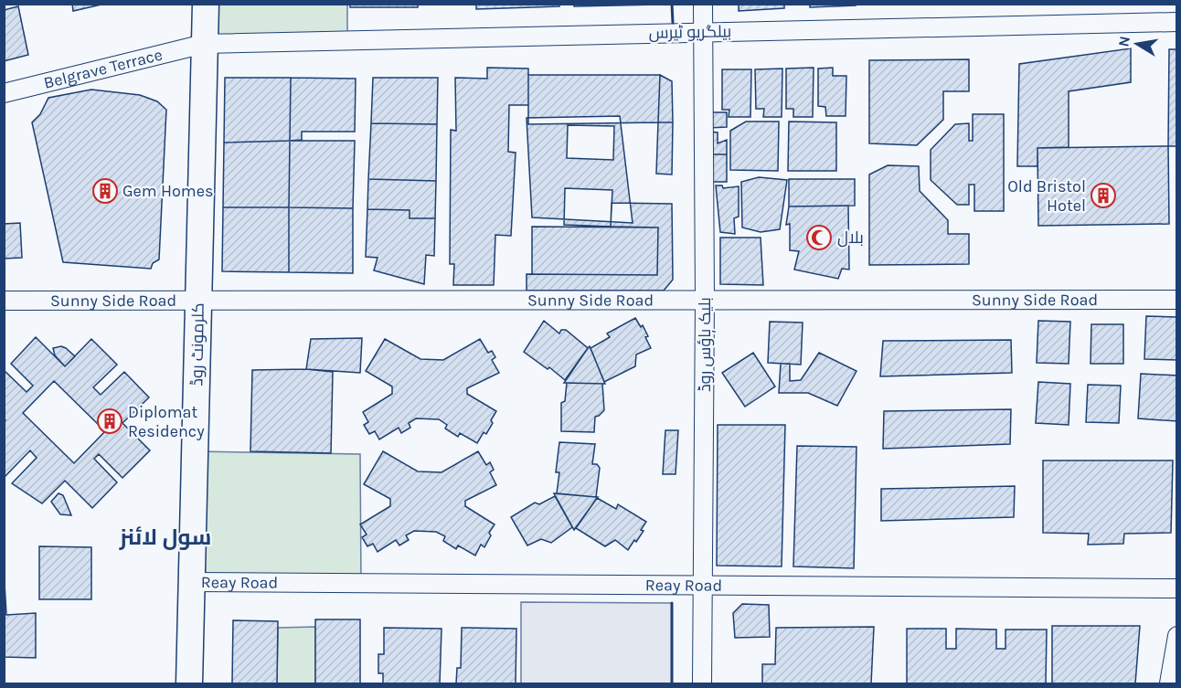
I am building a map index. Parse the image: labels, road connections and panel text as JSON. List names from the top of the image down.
{
  "streets": {
    "street": [
      "بیلگریو ٹیرس",
      "Belgrave Terrace",
      "Sunny Side Road",
      "کلرمونٹ روڈ",
      "بلیک ہاؤس روڈ",
      "Reay Road"
    ]
  },
  "crossings": [
    ["بیلگریو ٹیرس", "Belgrave Terrace"],
    ["بیلگریو ٹیرس", "کلرمونٹ روڈ"],
    ["بیلگریو ٹیرس", "بلیک ہاؤس روڈ"],
    ["Belgrave Terrace", "کلرمونٹ روڈ"],
    ["Sunny Side Road", "کلرمونٹ روڈ"],
    ["Sunny Side Road", "بلیک ہاؤس روڈ"],
    ["کلرمونٹ روڈ", "Reay Road"],
    ["بلیک ہاؤس روڈ", "Reay Road"]
  ],
  "districts": ["سول لائنز"],
  "places": {
    "building": ["Gem Homes", "Old Bristol Hotel", "Diplomat Residency"],
    "mosque": ["بلال"]
  },
  "north": "left"
}
